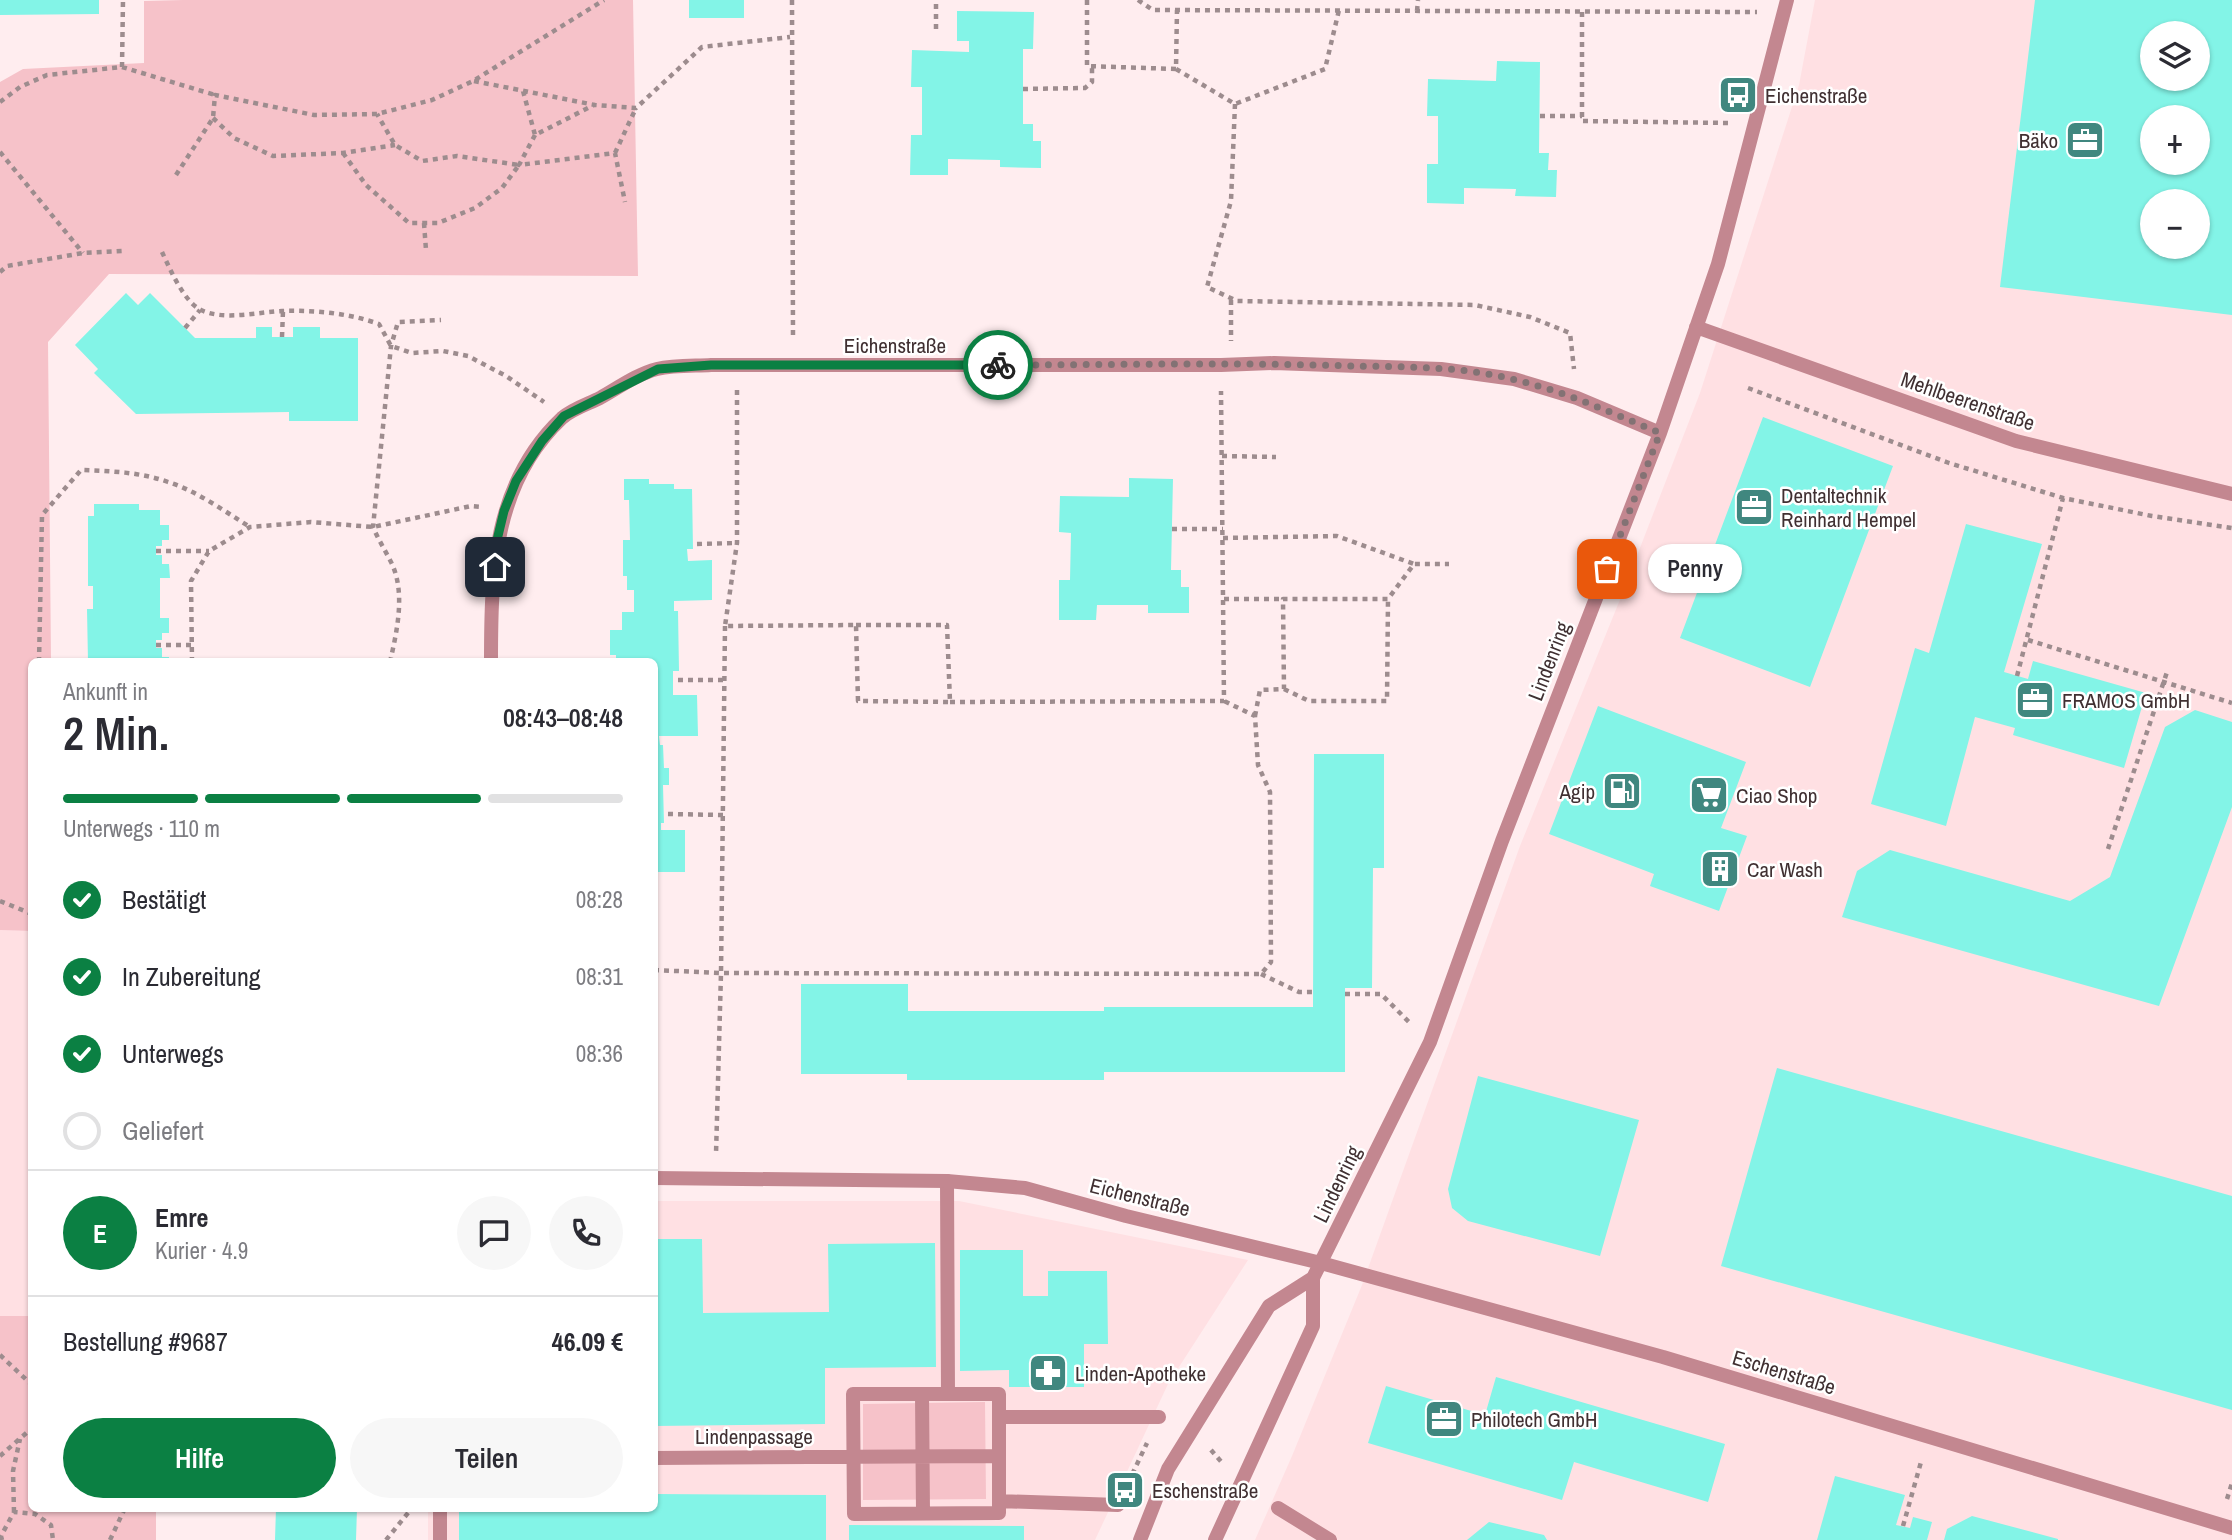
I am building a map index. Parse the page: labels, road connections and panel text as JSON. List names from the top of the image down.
{
  "streets": {
    "street": [
      "Eichenstraße",
      "Mehlbeerenstraße",
      "Lindenring",
      "Eschenstraße",
      "Lindenpassage"
    ]
  },
  "crossings": [
    ["Eichenstraße", "Lindenring"],
    ["Eichenstraße", "Eschenstraße"],
    ["Mehlbeerenstraße", "Lindenring"],
    ["Lindenring", "Eschenstraße"]
  ],
  "places": {
    "bus stop": ["Eichenstraße", "Eschenstraße"],
    "office": [
      "Bäko",
      "Dentaltechnik Reinhard Hempel",
      "FRAMOS GmbH",
      "Philotech GmbH"
    ],
    "other": ["Penny"],
    "fuel station": ["Agip"],
    "supermarket": ["Ciao Shop"],
    "building": ["Car Wash"],
    "pharmacy": ["Linden-Apotheke"]
  },
  "page": {
    "map_buttons": ["+", "−"],
    "bubble": "Penny",
    "heading": ["2 Min.", "Ankunft in", "08:43–08:48"],
    "panel": [
      "Emre",
      "Kurier · 4.9",
      "Bestellung #9687",
      "46.09 €"
    ],
    "bar": "Unterwegs · 110 m",
    "list": [
      ["Bestätigt", "08:28"],
      ["In Zubereitung", "08:31"],
      ["Unterwegs", "08:36"],
      "Geliefert"
    ],
    "round": "E",
    "buttons": ["Hilfe", "Teilen"]
  }
}
